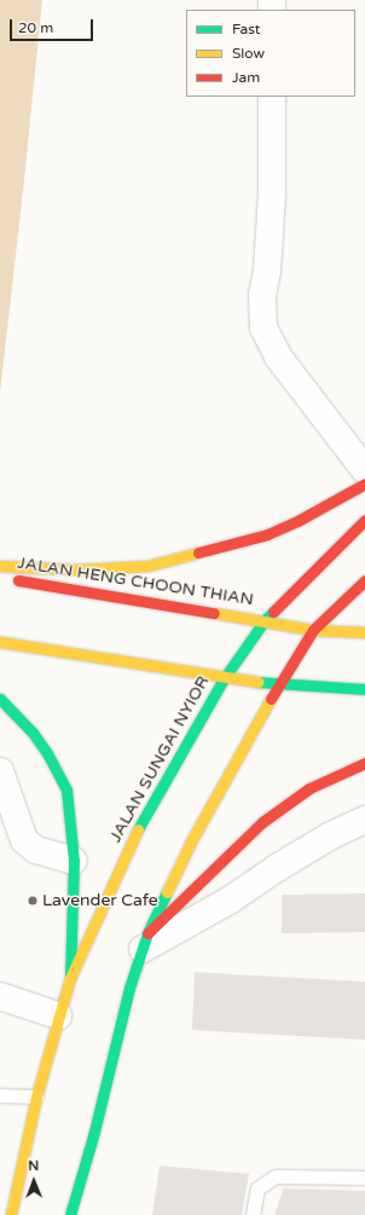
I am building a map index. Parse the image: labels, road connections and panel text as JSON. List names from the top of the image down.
{
  "streets": {
    "main road": ["JALAN HENG CHOON THIAN", "JALAN SUNGAI NYIOR"]
  },
  "crossings": [
    ["JALAN HENG CHOON THIAN", "JALAN SUNGAI NYIOR"]
  ],
  "places": ["Lavender Cafe"],
  "legend": ["Fast", "Slow", "Jam"],
  "scale_bar": "20 m",
  "north": "top"
}
